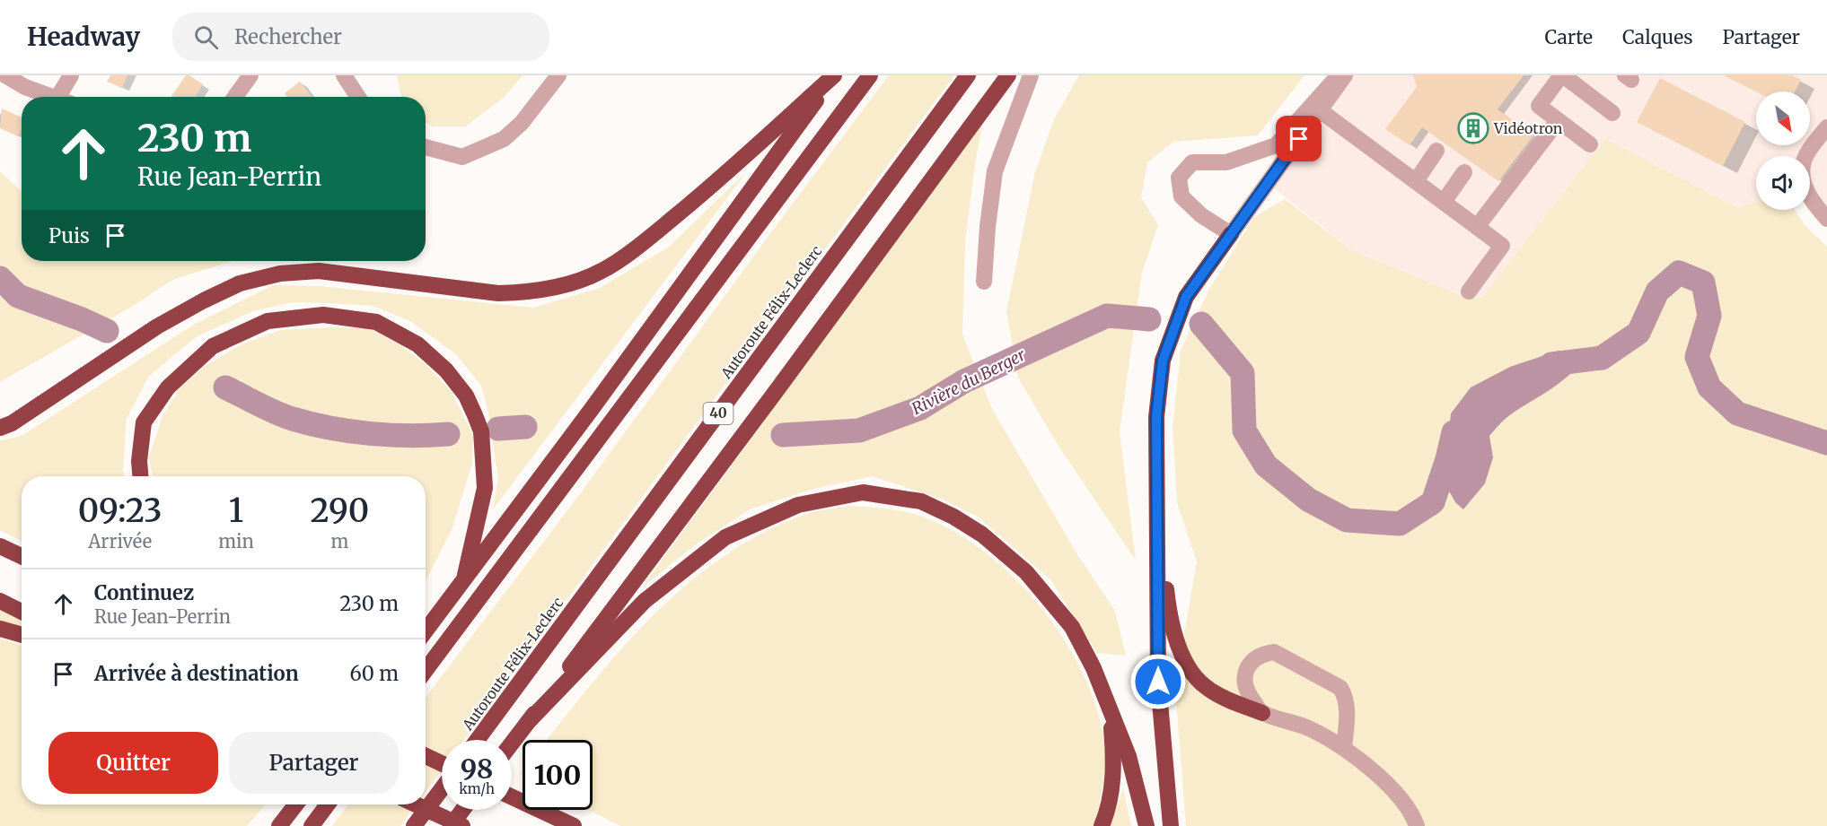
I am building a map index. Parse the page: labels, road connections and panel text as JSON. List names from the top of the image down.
{
  "streets": {
    "highway": ["Autoroute Félix-Leclerc", "40"]
  },
  "water": ["Rivière du Berger"],
  "places": {
    "building": ["Vidéotron"]
  },
  "north": "bottom right",
  "page": {
    "header": "Headway",
    "search": "Rechercher",
    "nav": ["Carte", "Calques", "Partager"],
    "turn": ["230 m", "Rue Jean-Perrin"],
    "then": "Puis",
    "eta": [
      "09:23",
      "Arrivée",
      "1",
      "min",
      "290",
      "m"
    ],
    "list": [
      {
        "name": "Continuez",
        "note": "Rue Jean-Perrin",
        "value": "230 m"
      },
      {
        "name": "Arrivée à destination",
        "value": "60 m"
      }
    ],
    "buttons": ["Quitter", "Partager"],
    "speed": "98 km/h",
    "limit": "100"
  }
}
